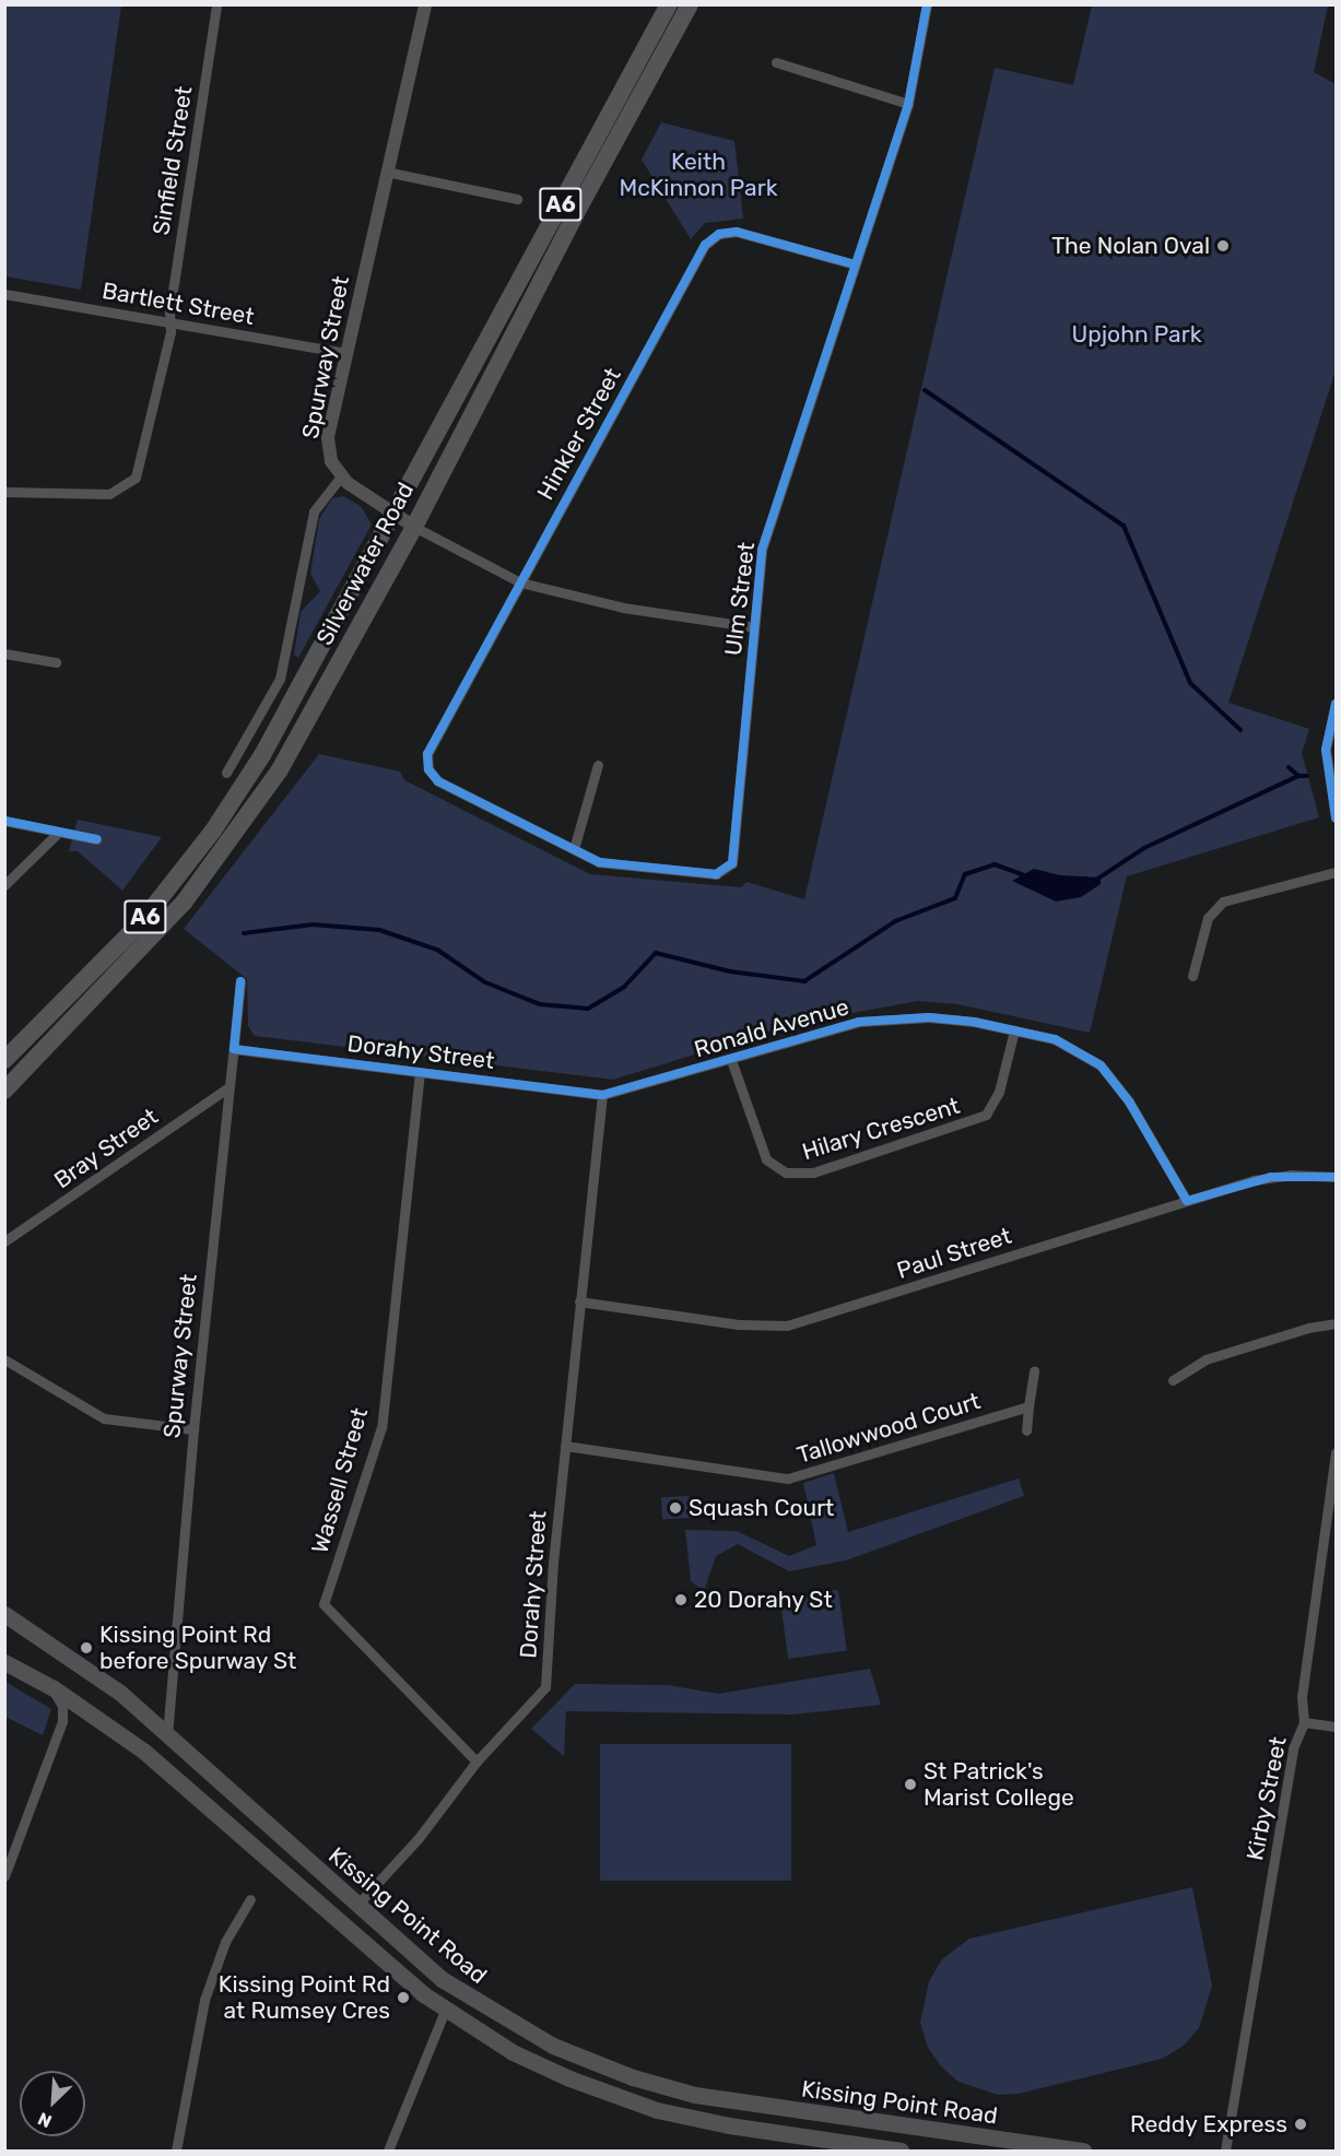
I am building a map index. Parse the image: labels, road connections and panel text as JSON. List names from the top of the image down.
{
  "streets": {
    "highway": ["A6", "Silverwater Road"],
    "main road": ["Kissing Point Road"],
    "street": [
      "Sinfield Street",
      "Bartlett Street",
      "Spurway Street",
      "Hinkler Street",
      "Ulm Street",
      "Ronald Avenue",
      "Dorahy Street",
      "Hilary Crescent",
      "Bray Street",
      "Paul Street",
      "Tallowwood Court",
      "Wassell Street",
      "Kirby Street"
    ]
  },
  "crossings": [
    ["Sinfield Street", "Bartlett Street"],
    ["Bartlett Street", "Spurway Street"],
    ["Spurway Street", "Dorahy Street"],
    ["Spurway Street", "Bray Street"],
    ["Spurway Street", "Kissing Point Road"],
    ["Hinkler Street", "Ulm Street"],
    ["Ronald Avenue", "Dorahy Street"],
    ["Ronald Avenue", "Hilary Crescent"],
    ["Ronald Avenue", "Paul Street"],
    ["Dorahy Street", "Paul Street"],
    ["Dorahy Street", "Tallowwood Court"],
    ["Dorahy Street", "Wassell Street"],
    ["Dorahy Street", "Kissing Point Road"]
  ],
  "parks": ["Keith McKinnon Park", "Upjohn Park"],
  "places": [
    "The Nolan Oval",
    "Squash Court",
    "20 Dorahy St",
    "Kissing Point Rd before Spurway St",
    "St Patrick's Marist College",
    "Kissing Point Rd at Rumsey Cres",
    "Reddy Express"
  ],
  "north": "bottom left"
}
